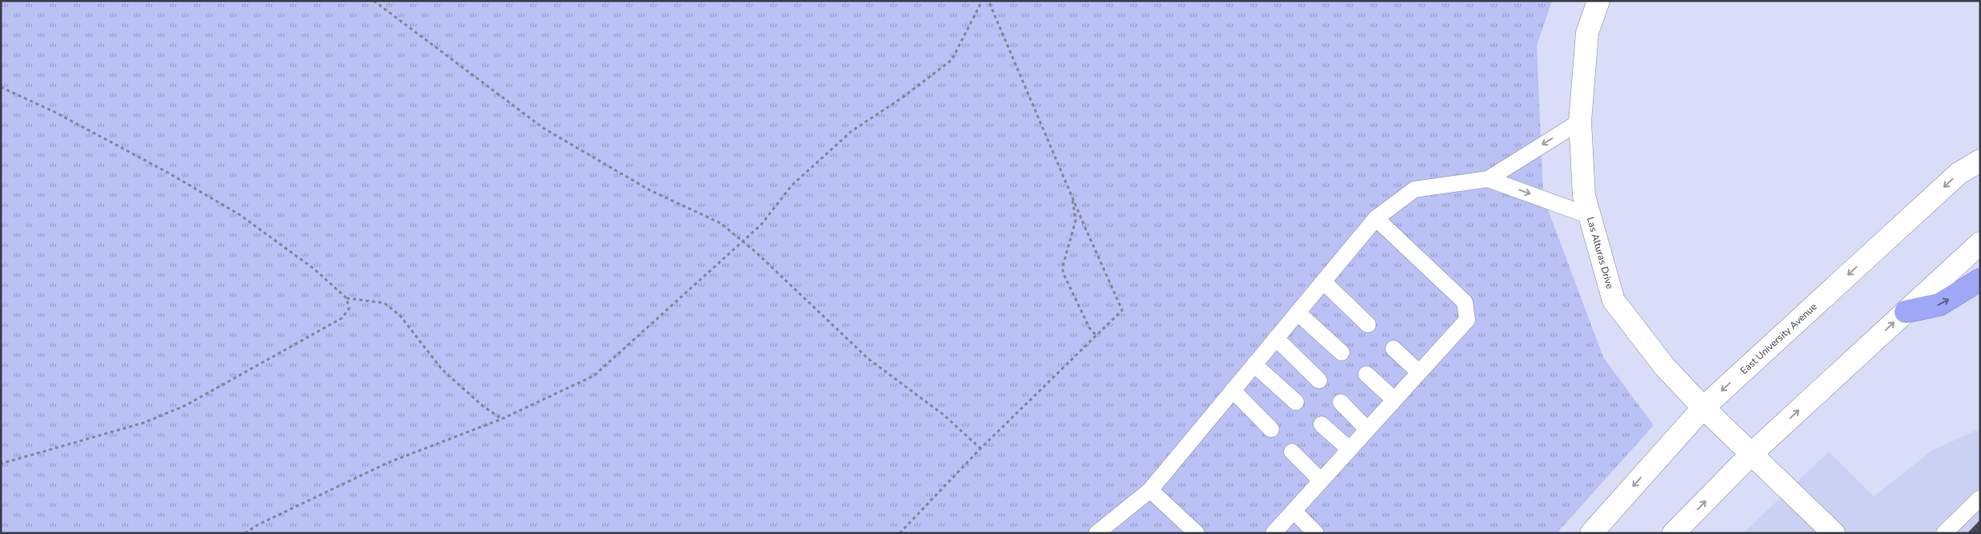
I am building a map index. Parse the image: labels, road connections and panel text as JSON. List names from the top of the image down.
{
  "streets": {
    "main road": ["Las Alturas Drive", "East University Avenue"]
  },
  "crossings": [
    ["Las Alturas Drive", "East University Avenue"]
  ]
}
